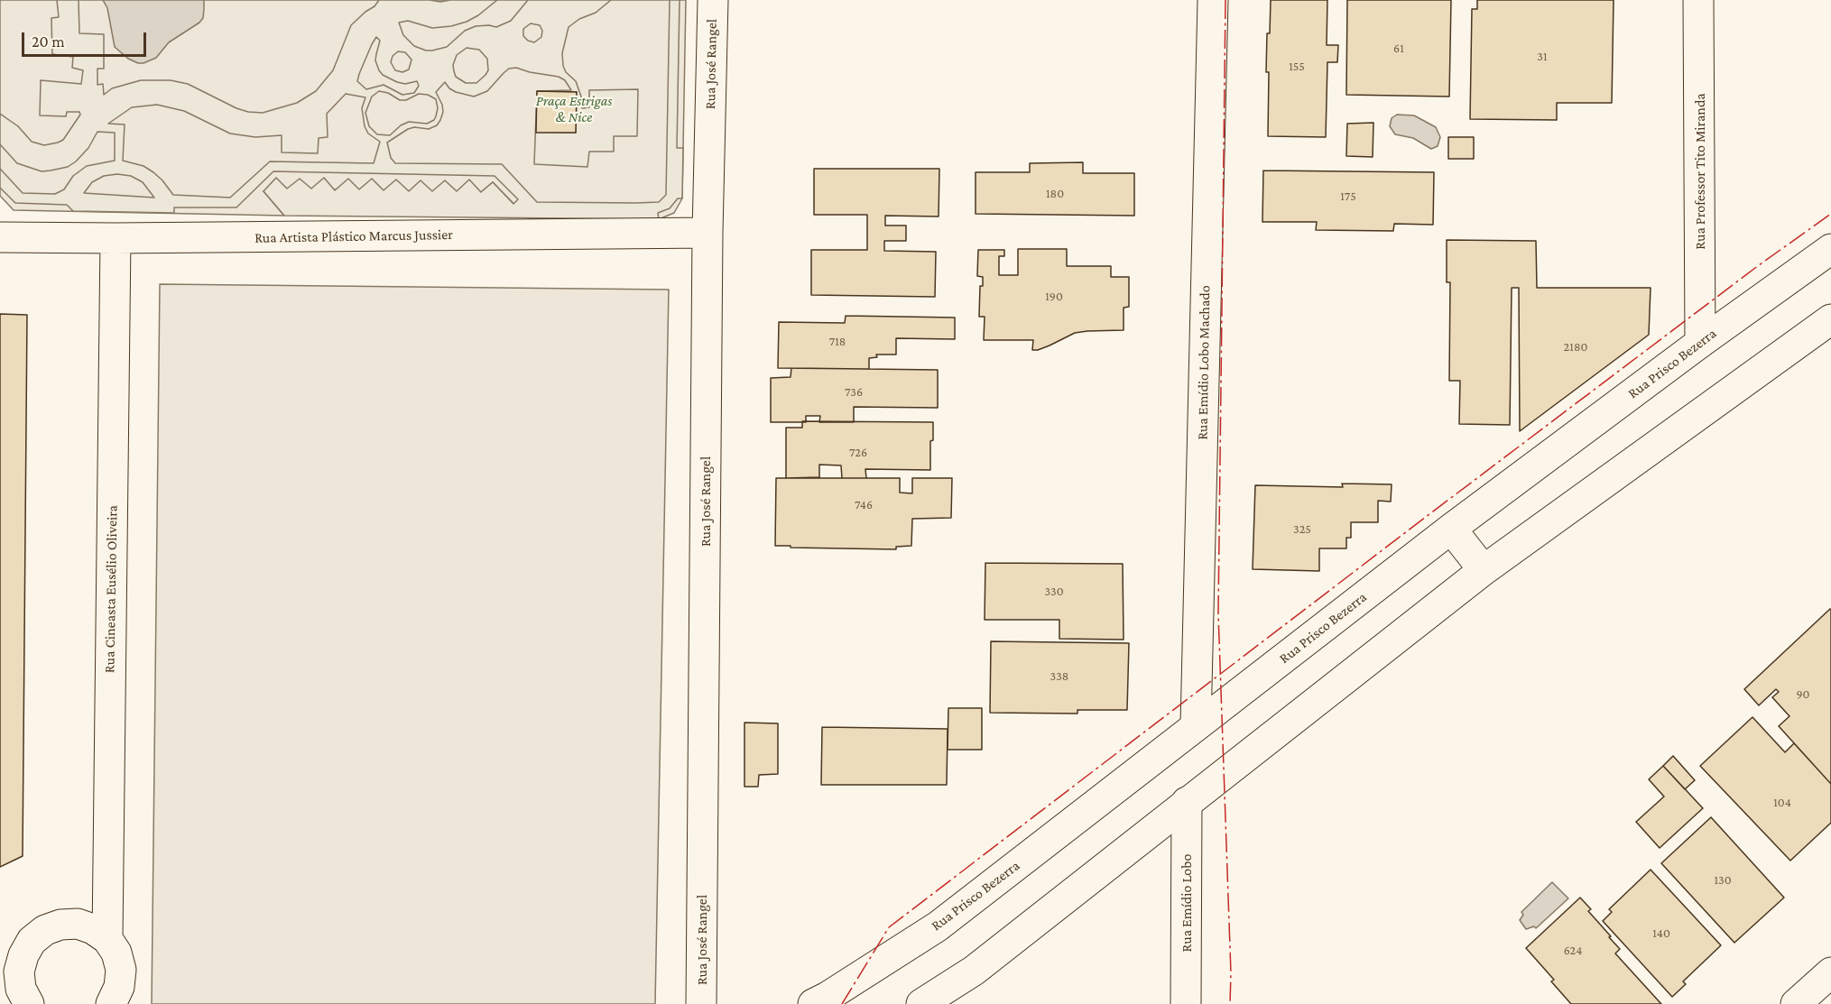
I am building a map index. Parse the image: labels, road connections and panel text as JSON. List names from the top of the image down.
{
  "streets": {
    "street": [
      "Rua José Rangel",
      "Rua Professor Tito Miranda",
      "Rua Artista Plástico Marcus Jussier",
      "Rua Emídio Lobo Machado",
      "Rua Prisco Bezerra",
      "Rua Cineasta Eusélio Oliveira",
      "Rua Emídio Lobo"
    ]
  },
  "crossings": [
    ["Rua José Rangel", "Rua Artista Plástico Marcus Jussier"],
    ["Rua Professor Tito Miranda", "Rua Prisco Bezerra"],
    ["Rua Artista Plástico Marcus Jussier", "Rua Cineasta Eusélio Oliveira"],
    ["Rua Emídio Lobo Machado", "Rua Prisco Bezerra"]
  ],
  "parks": ["Praça Estrigas & Nice"],
  "house_numbers": [
    "61",
    "31",
    "155",
    "180",
    "175",
    "190",
    "718",
    "2180",
    "736",
    "726",
    "746",
    "325",
    "330",
    "338",
    "90",
    "104",
    "130",
    "140",
    "624"
  ],
  "scale_bar": "20 m"
}
